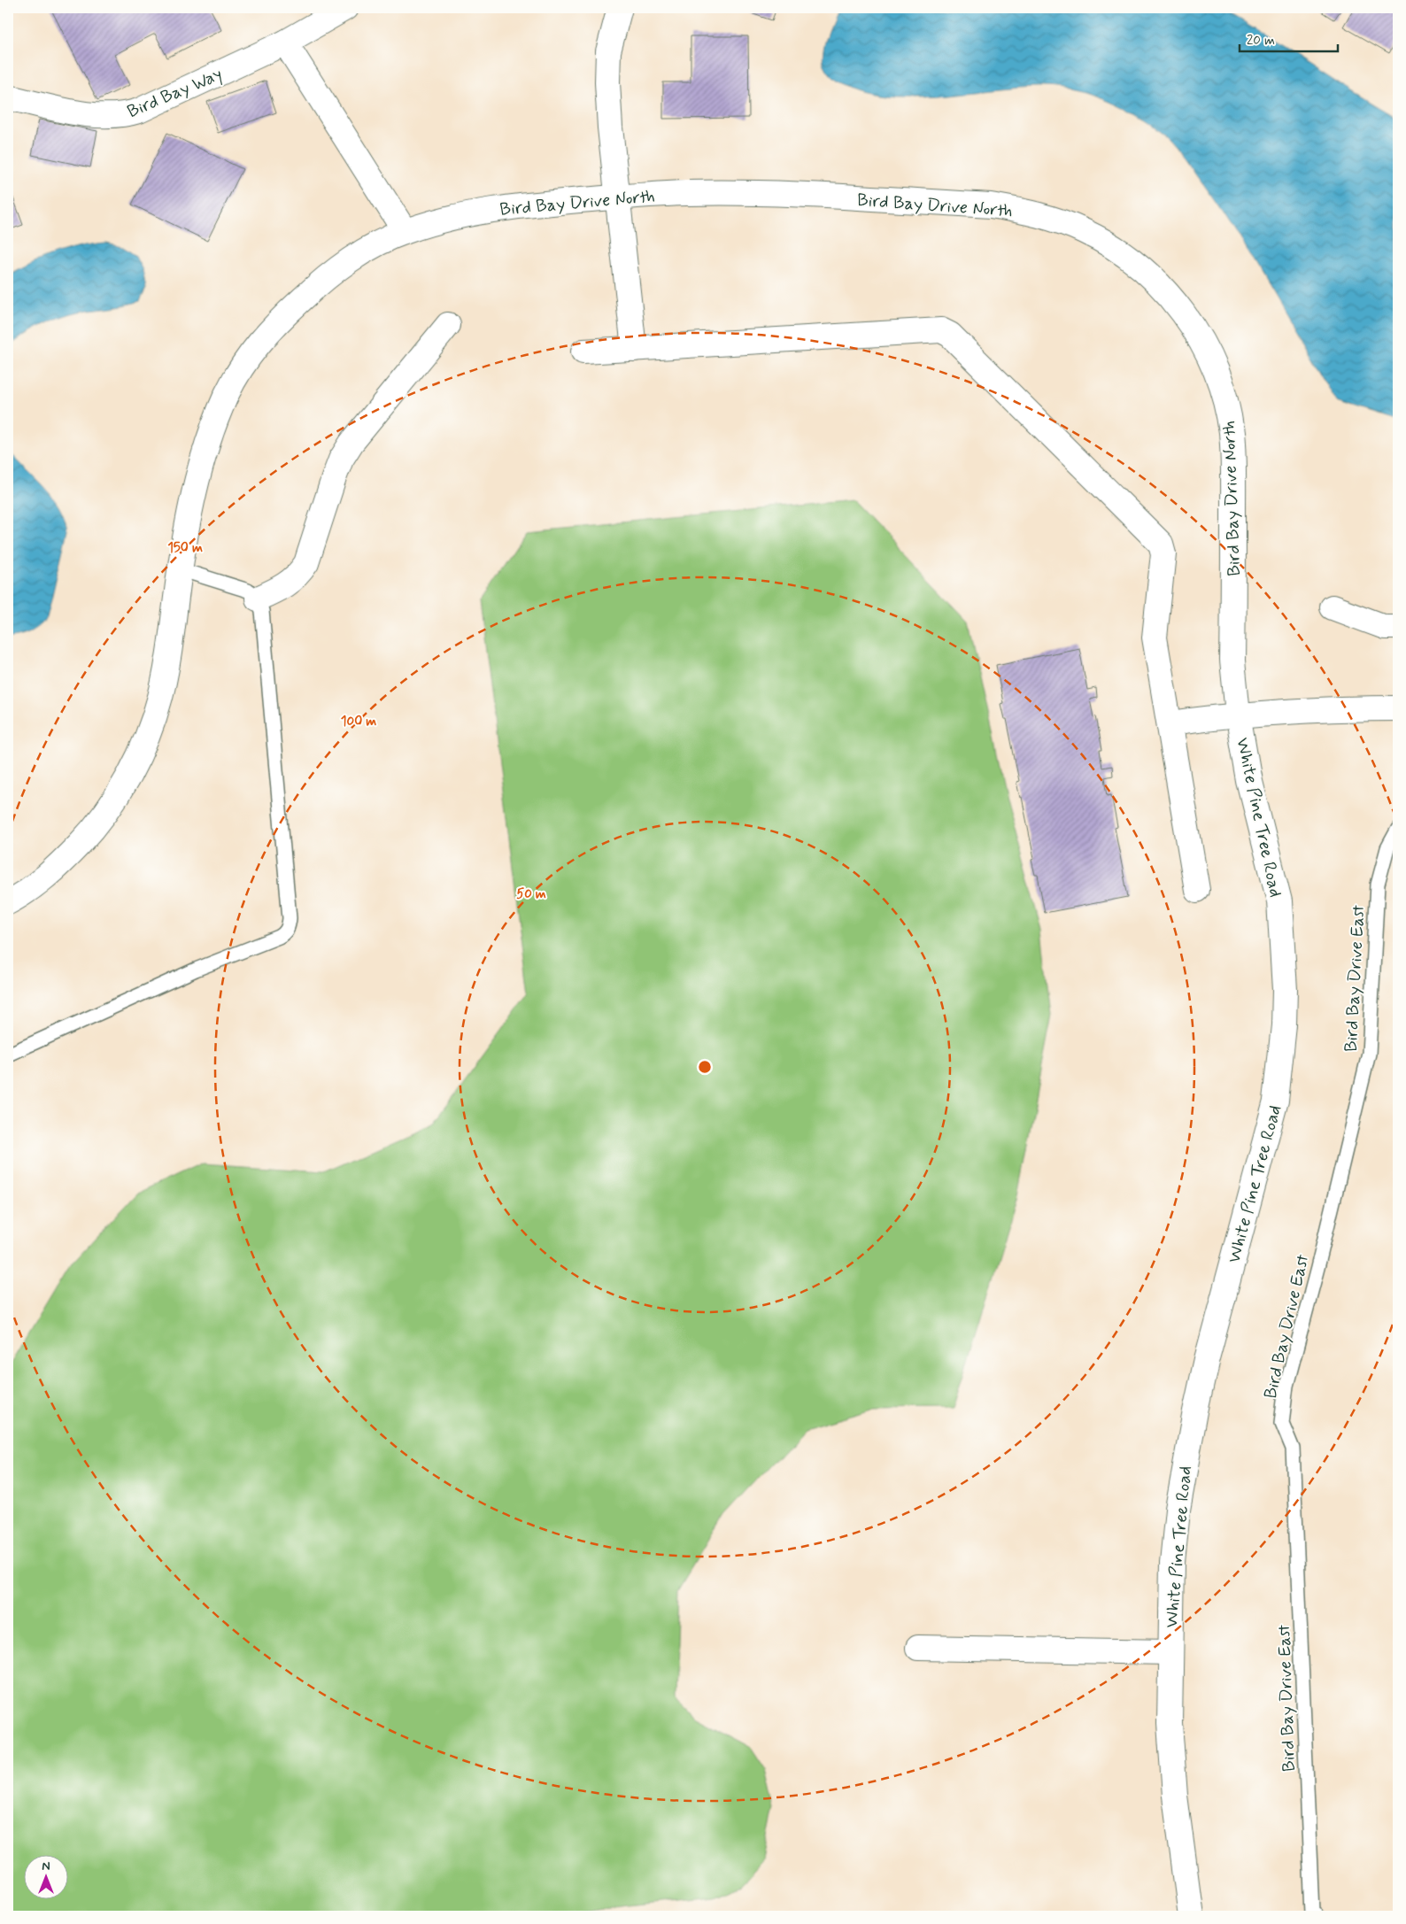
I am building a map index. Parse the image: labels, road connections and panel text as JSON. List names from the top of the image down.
{
  "streets": {
    "street": ["Bird Bay Way", "Bird Bay Drive North", "White Pine Tree Road"],
    "lane": ["Bird Bay Drive East"]
  },
  "crossings": [
    ["Bird Bay Drive North", "White Pine Tree Road"]
  ],
  "scale_bar": "20 m",
  "north": "top",
  "rings": ["150 m", "100 m", "50 m"]
}
